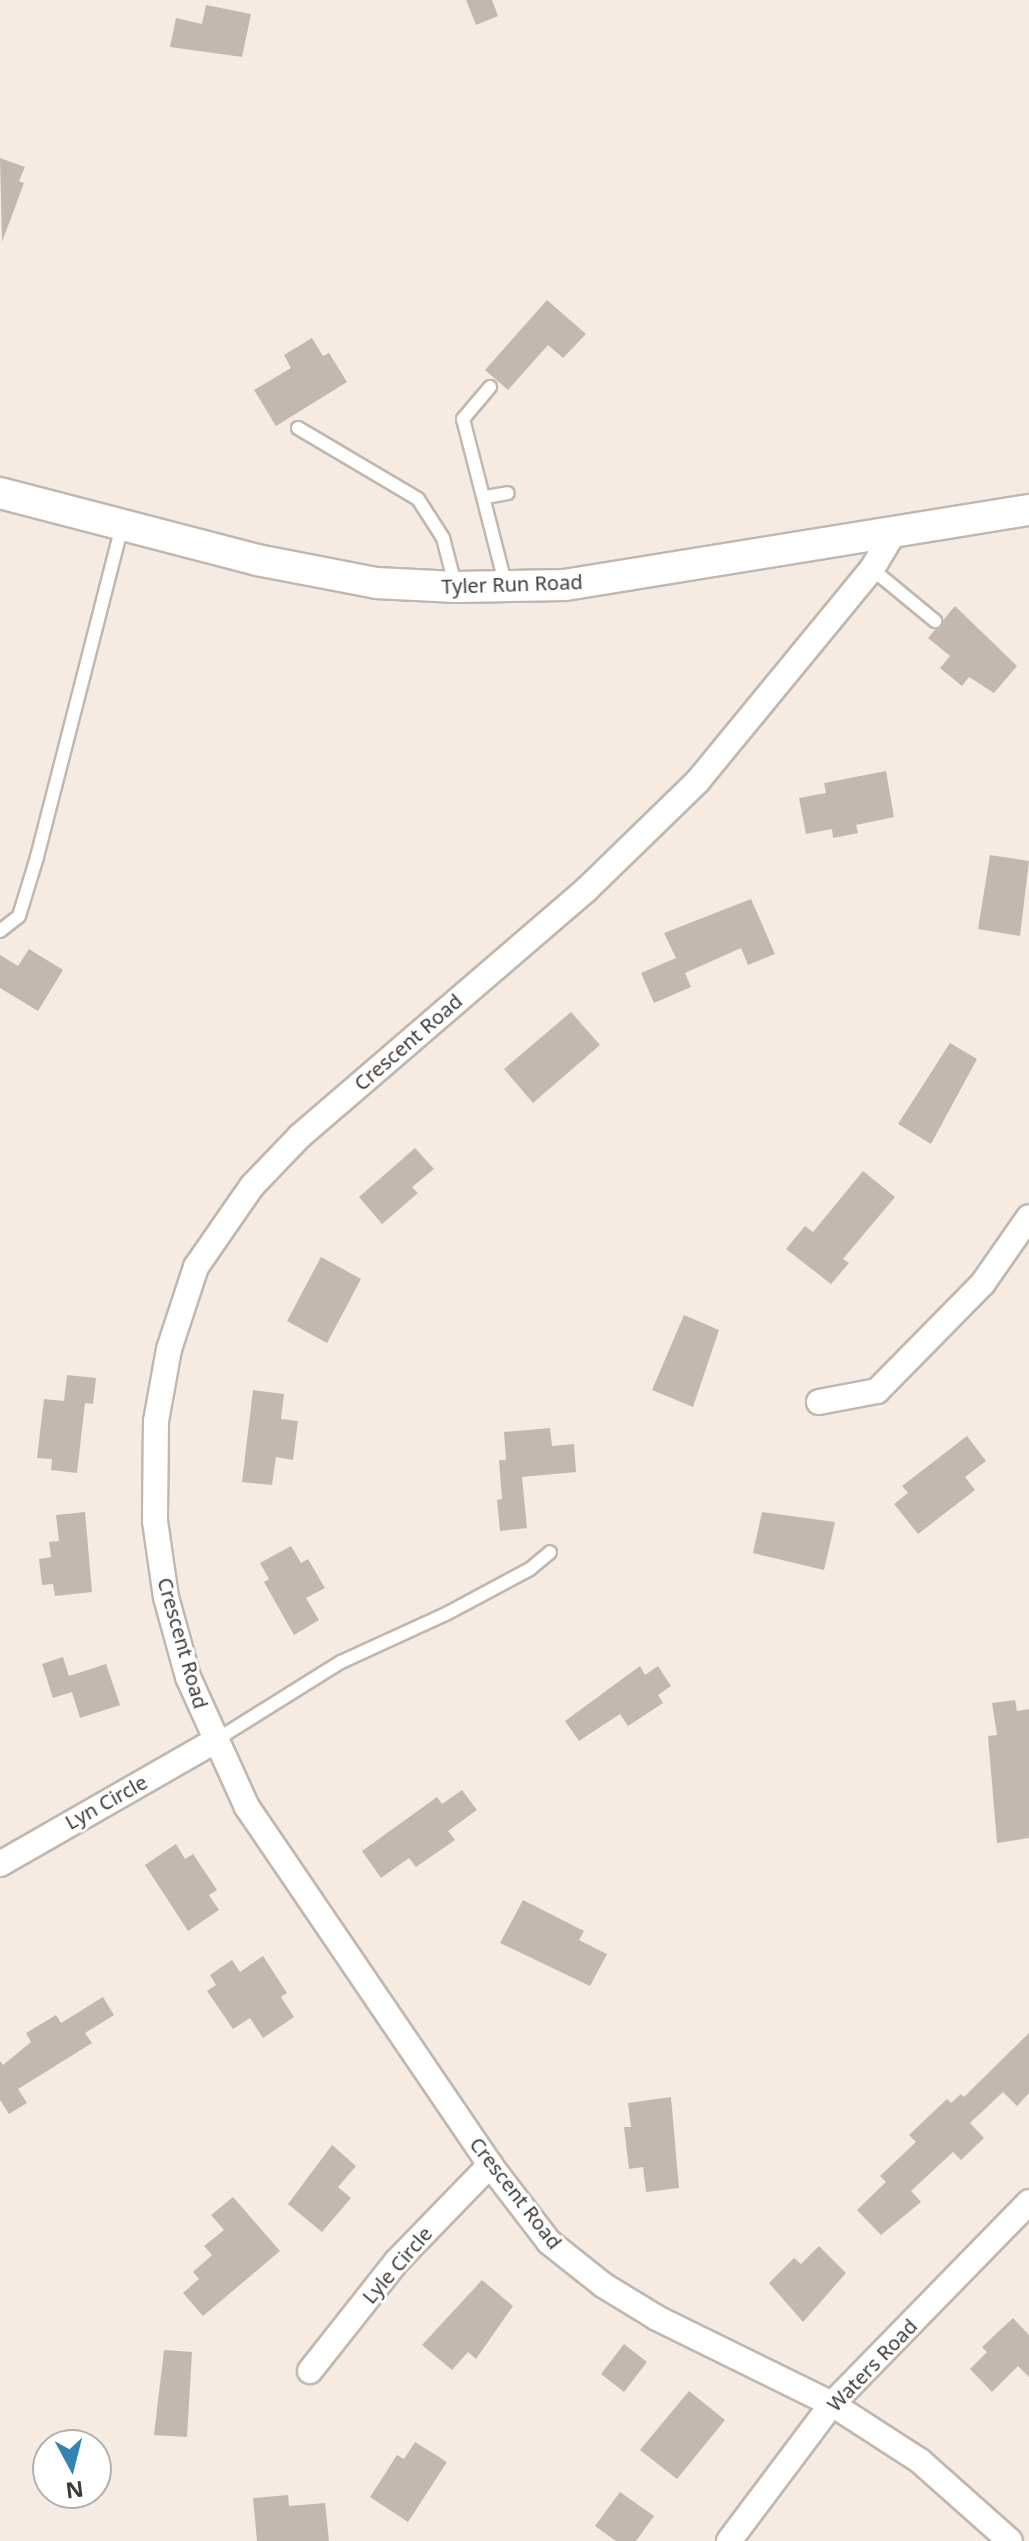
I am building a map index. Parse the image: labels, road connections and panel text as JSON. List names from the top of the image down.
{
  "streets": {
    "street": [
      "Tyler Run Road",
      "Crescent Road",
      "Lyn Circle",
      "Lyle Circle",
      "Waters Road"
    ]
  },
  "crossings": [
    ["Tyler Run Road", "Crescent Road"],
    ["Crescent Road", "Lyn Circle"],
    ["Crescent Road", "Lyle Circle"],
    ["Crescent Road", "Waters Road"]
  ],
  "north": "bottom"
}
